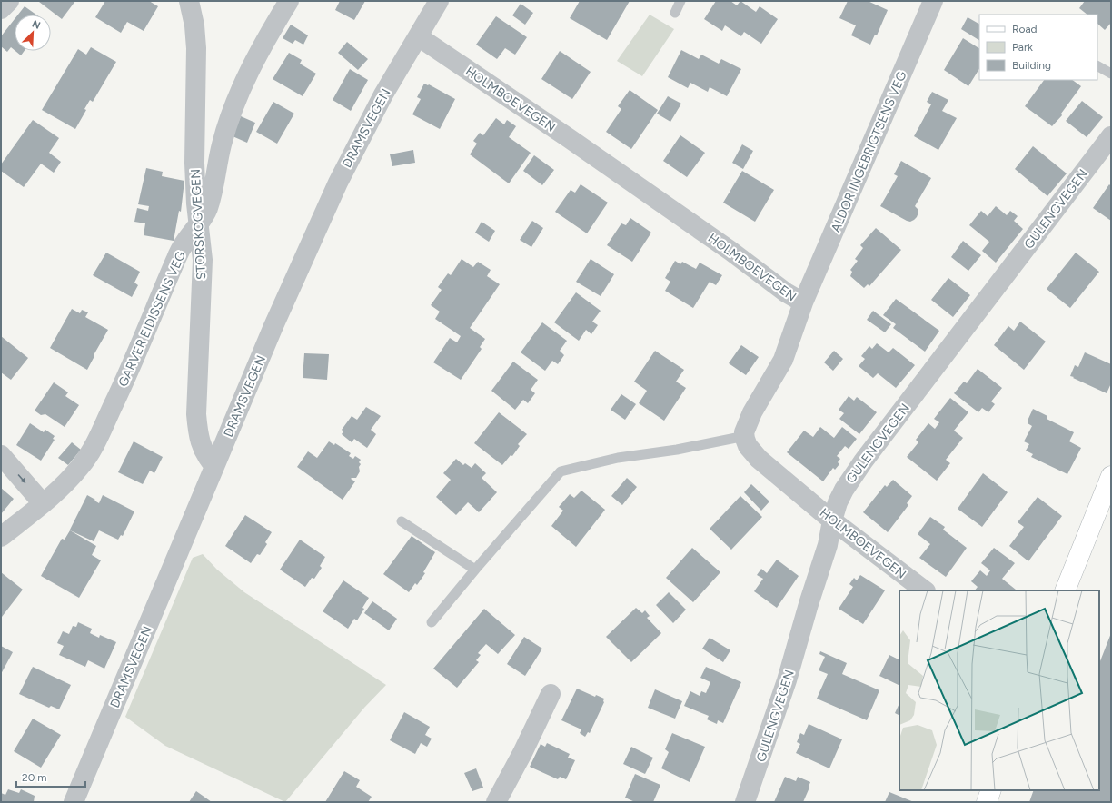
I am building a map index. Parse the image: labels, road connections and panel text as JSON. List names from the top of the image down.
{
  "streets": {
    "street": [
      "HOLMBOEVEGEN",
      "DRAMSVEGEN",
      "ALDOR INGEBRIGTSENS VEG",
      "GULENGVEGEN",
      "STORSKOGVEGEN",
      "GARVER EIDISSENS VEG"
    ]
  },
  "crossings": [
    ["HOLMBOEVEGEN", "DRAMSVEGEN"],
    ["HOLMBOEVEGEN", "ALDOR INGEBRIGTSENS VEG"],
    ["HOLMBOEVEGEN", "GULENGVEGEN"],
    ["DRAMSVEGEN", "STORSKOGVEGEN"],
    ["STORSKOGVEGEN", "GARVER EIDISSENS VEG"]
  ],
  "legend": ["Road", "Park", "Building"],
  "scale_bar": "20 m",
  "north": "top right"
}
